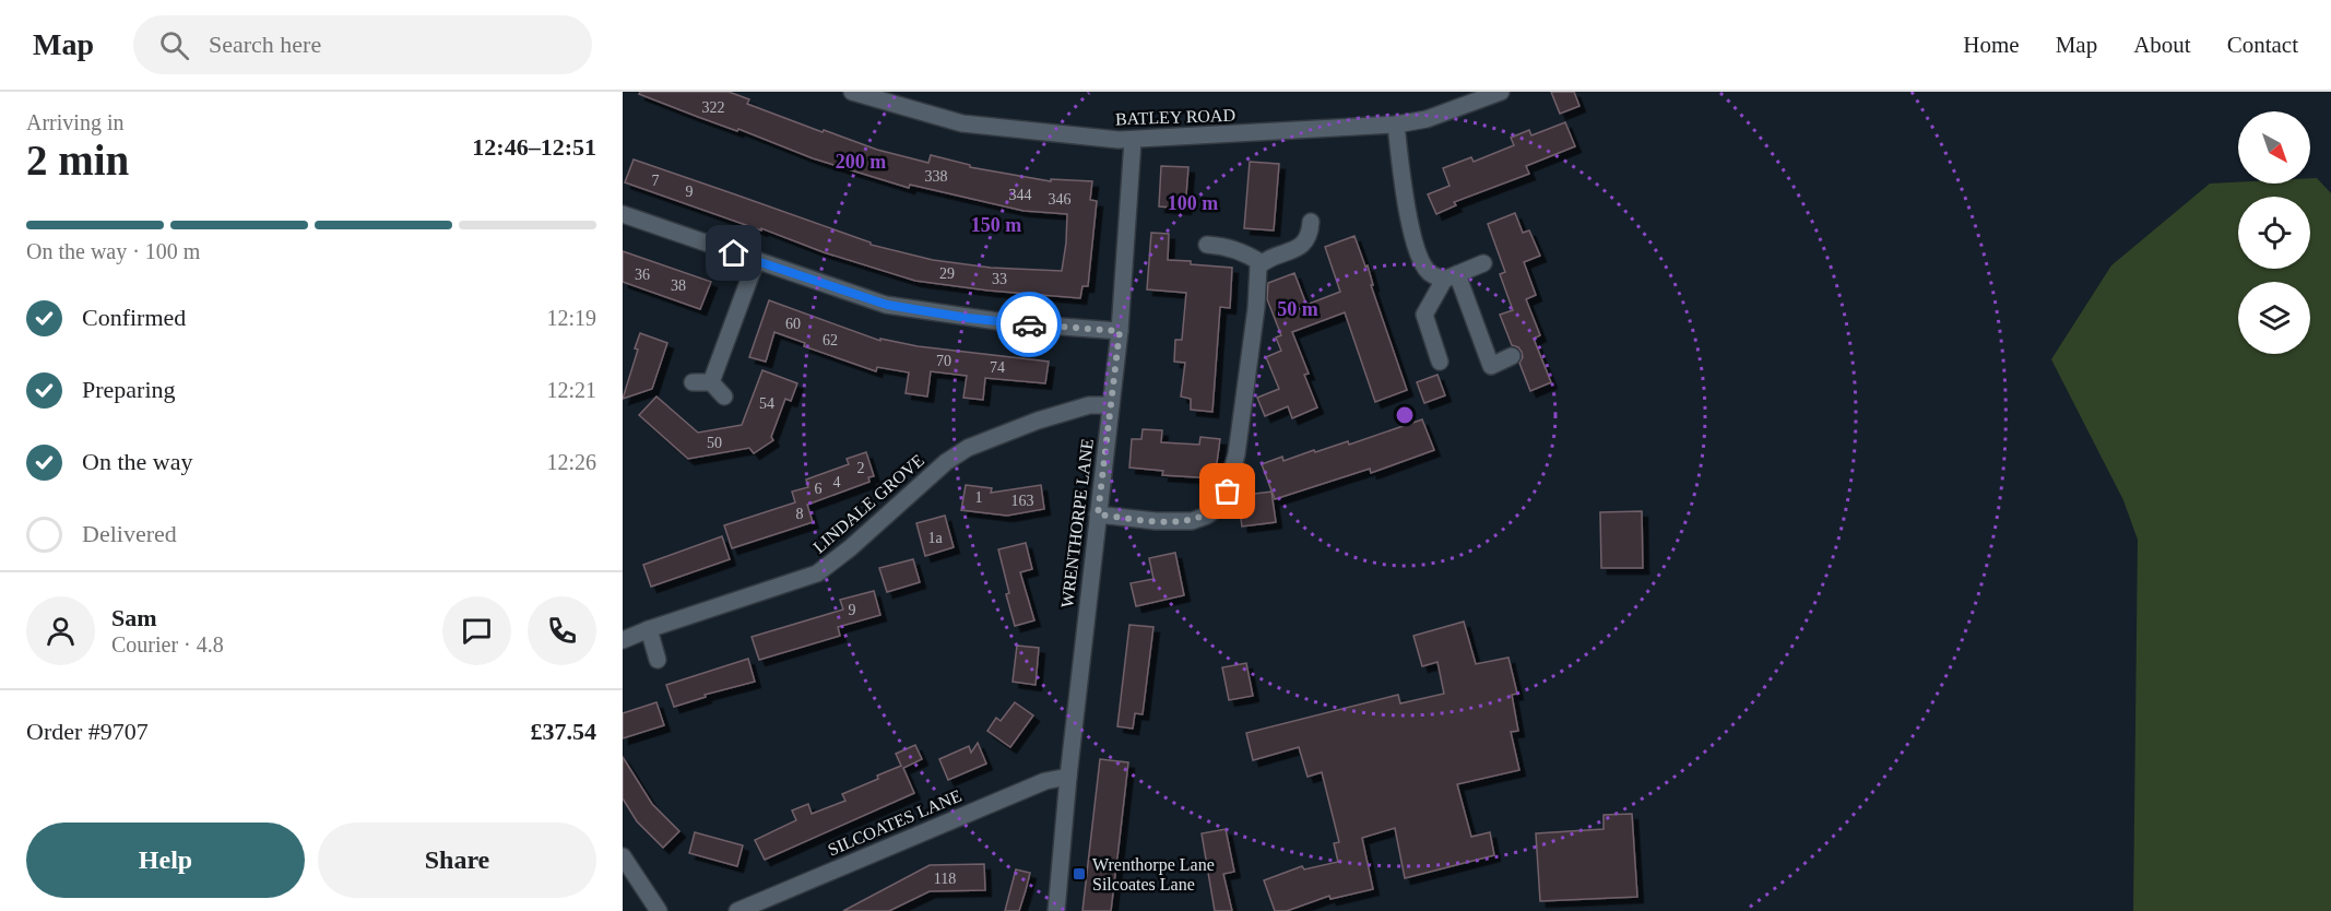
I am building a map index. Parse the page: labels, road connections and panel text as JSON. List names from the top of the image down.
{
  "streets": {
    "street": [
      "BATLEY ROAD",
      "LINDALE GROVE",
      "WRENTHORPE LANE",
      "SILCOATES LANE"
    ]
  },
  "crossings": [
    ["BATLEY ROAD", "WRENTHORPE LANE"],
    ["LINDALE GROVE", "WRENTHORPE LANE"],
    ["WRENTHORPE LANE", "SILCOATES LANE"]
  ],
  "places": {
    "transit": ["Wrenthorpe Lane Silcoates Lane"]
  },
  "house_numbers": [
    "322",
    "338",
    "7",
    "9",
    "344",
    "346",
    "29",
    "36",
    "33",
    "38",
    "60",
    "62",
    "70",
    "74",
    "54",
    "50",
    "2",
    "4",
    "6",
    "1",
    "163",
    "8",
    "1a",
    "9",
    "118"
  ],
  "north": "bottom right",
  "page": {
    "header": "Map",
    "search": "Search here",
    "nav": [
      "Home",
      "Map",
      "About",
      "Contact"
    ],
    "heading": ["2 min", "Arriving in", "12:46–12:51"],
    "panel": [
      "Sam",
      "Courier · 4.8",
      "Order #9707",
      "£37.54"
    ],
    "bar": "On the way · 100 m",
    "list": [
      ["Confirmed", "12:19"],
      ["Preparing", "12:21"],
      ["On the way", "12:26"],
      "Delivered"
    ],
    "buttons": ["Help", "Share"]
  },
  "rings": [
    "200 m",
    "100 m",
    "150 m",
    "50 m"
  ]
}
